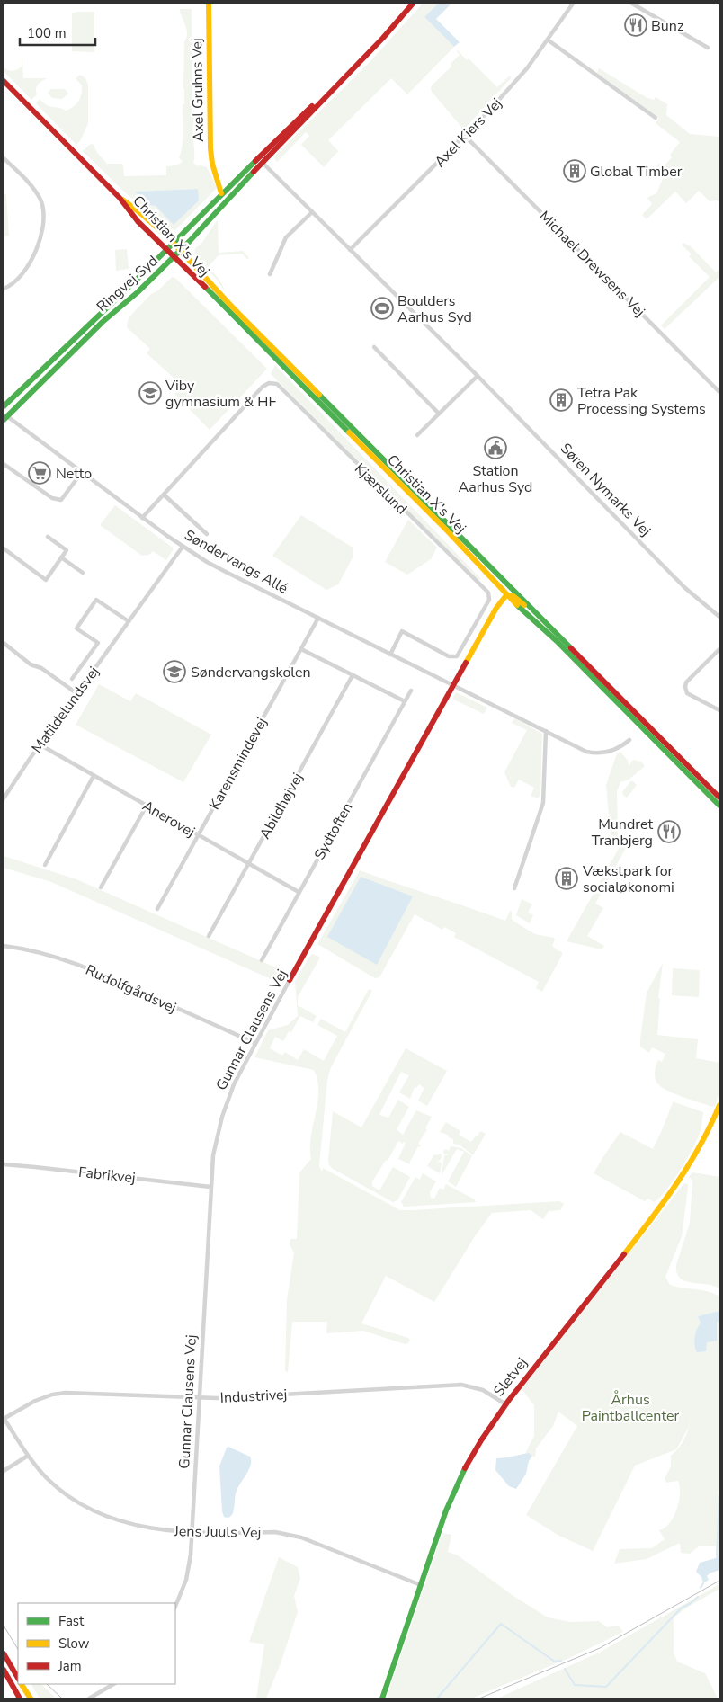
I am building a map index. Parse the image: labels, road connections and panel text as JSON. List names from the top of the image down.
{
  "streets": {
    "main road": [
      "Axel Gruhns Vej",
      "Christian X's Vej",
      "Ringvej Syd",
      "Søren Nymarks Vej",
      "Gunnar Clausens Vej",
      "Sletvej"
    ],
    "street": [
      "Axel Kiers Vej",
      "Michael Drewsens Vej",
      "Kjærslund",
      "Søndervangs Allé",
      "Matildelundsvej",
      "Karensmindevej",
      "Abildhøjvej",
      "Anerovej",
      "Sydtoften",
      "Rudolfgårdsvej",
      "Fabrikvej",
      "Industrivej",
      "Jens Juuls Vej"
    ]
  },
  "crossings": [
    ["Axel Gruhns Vej", "Ringvej Syd"],
    ["Axel Kiers Vej", "Michael Drewsens Vej"],
    ["Axel Kiers Vej", "Søren Nymarks Vej"],
    ["Christian X's Vej", "Ringvej Syd"],
    ["Christian X's Vej", "Gunnar Clausens Vej"],
    ["Ringvej Syd", "Søren Nymarks Vej"],
    ["Ringvej Syd", "Søndervangs Allé"],
    ["Kjærslund", "Søndervangs Allé"],
    ["Søndervangs Allé", "Matildelundsvej"],
    ["Søndervangs Allé", "Karensmindevej"],
    ["Søndervangs Allé", "Gunnar Clausens Vej"],
    ["Matildelundsvej", "Anerovej"],
    ["Karensmindevej", "Anerovej"],
    ["Abildhøjvej", "Anerovej"],
    ["Anerovej", "Sydtoften"],
    ["Rudolfgårdsvej", "Gunnar Clausens Vej"],
    ["Gunnar Clausens Vej", "Fabrikvej"],
    ["Gunnar Clausens Vej", "Industrivej"],
    ["Gunnar Clausens Vej", "Jens Juuls Vej"],
    ["Sletvej", "Industrivej"],
    ["Sletvej", "Jens Juuls Vej"],
    ["Industrivej", "Jens Juuls Vej"]
  ],
  "parks": ["Århus Paintballcenter"],
  "places": {
    "restaurant": ["Bunz", "Mundret Tranbjerg"],
    "building": ["Global Timber", "Tetra Pak Processing Systems", "Vækstpark for socialøkonomi"],
    "sports": ["Boulders Aarhus Syd"],
    "school or university": ["Viby gymnasium & HF", "Søndervangskolen"],
    "public building": ["Station Aarhus Syd"],
    "supermarket": ["Netto"]
  },
  "legend": ["Fast", "Slow", "Jam"],
  "scale_bar": "100 m"
}
